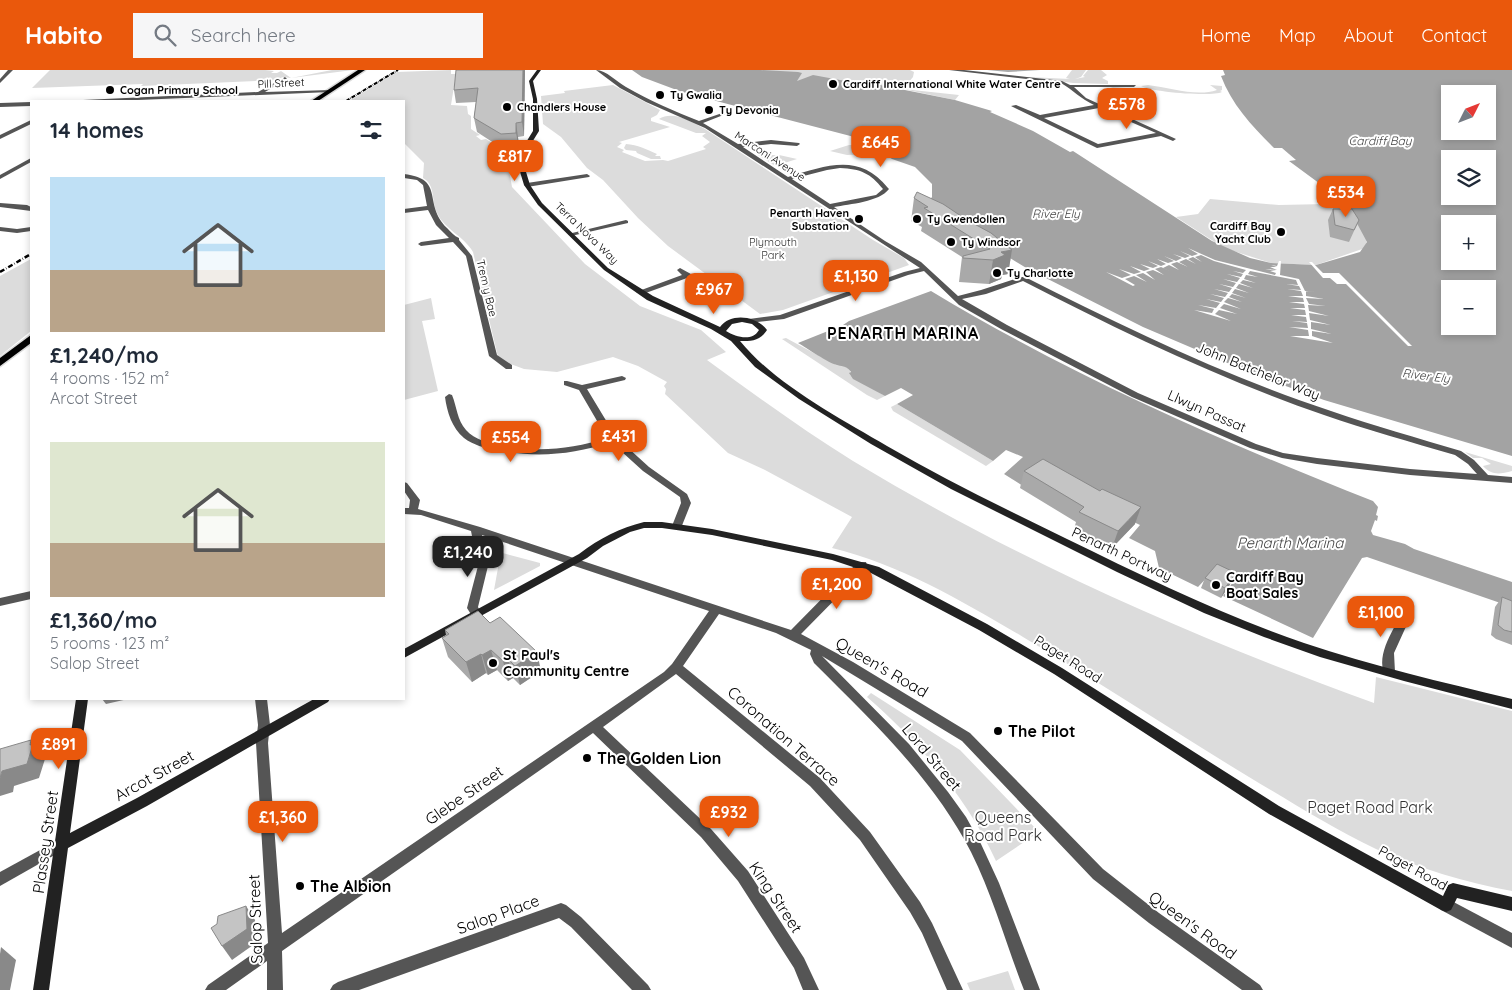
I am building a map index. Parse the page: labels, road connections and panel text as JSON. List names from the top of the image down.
{
  "streets": {
    "street": [
      "Pill Street",
      "Marconi Avenue",
      "Terra Nova Way",
      "Trem y Bae",
      "John Batchelor Way",
      "Llwyn Passat",
      "Penarth Portway",
      "Paget Road",
      "Queen's Road",
      "Coronation Terrace",
      "Lord Street",
      "Arcot Street",
      "Glebe Street",
      "Plassey Street",
      "King Street",
      "Salop Place",
      "Salop Street"
    ]
  },
  "crossings": [
    ["Marconi Avenue", "Llwyn Passat"],
    ["Terra Nova Way", "Penarth Portway"],
    ["John Batchelor Way", "Llwyn Passat"],
    ["Paget Road", "Queen's Road"],
    ["Queen's Road", "Lord Street"],
    ["Queen's Road", "Glebe Street"],
    ["Coronation Terrace", "Glebe Street"],
    ["Arcot Street", "Plassey Street"],
    ["Arcot Street", "Salop Street"],
    ["Glebe Street", "King Street"],
    ["Glebe Street", "Salop Street"]
  ],
  "districts": ["PENARTH MARINA"],
  "water": ["Cardiff Bay", "River Ely", "Penarth Marina"],
  "parks": ["Plymouth Park", "Paget Road Park", "Queens Road Park"],
  "places": [
    "Cardiff International White Water Centre",
    "Cogan Primary School",
    "Ty Gwalia",
    "Chandlers House",
    "Ty Devonia",
    "Penarth Haven Substation",
    "Ty Gwendollen",
    "Cardiff Bay Yacht Club",
    "Ty Windsor",
    "Ty Charlotte",
    "Cardiff Bay Boat Sales",
    "St Paul's Community Centre",
    "The Pilot",
    "The Golden Lion",
    "The Albion"
  ],
  "north": "top right",
  "page": {
    "header": "Habito",
    "search": "Search here",
    "nav": [
      "Home",
      "Map",
      "About",
      "Contact"
    ],
    "map_buttons": ["+", "−"],
    "price": [
      "£578",
      "£645",
      "£817",
      "£534",
      "£1,130",
      "£967",
      "£431",
      "£554",
      "£1,240",
      "£1,200",
      "£1,100",
      "£891",
      "£932",
      "£1,360"
    ],
    "heading": "14 homes",
    "list": [
      {
        "name": "£1,240/mo",
        "note": "4 rooms · 152 m² · Arcot Street"
      },
      {
        "name": "£1,360/mo",
        "note": "5 rooms · 123 m² · Salop Street"
      }
    ]
  }
}
